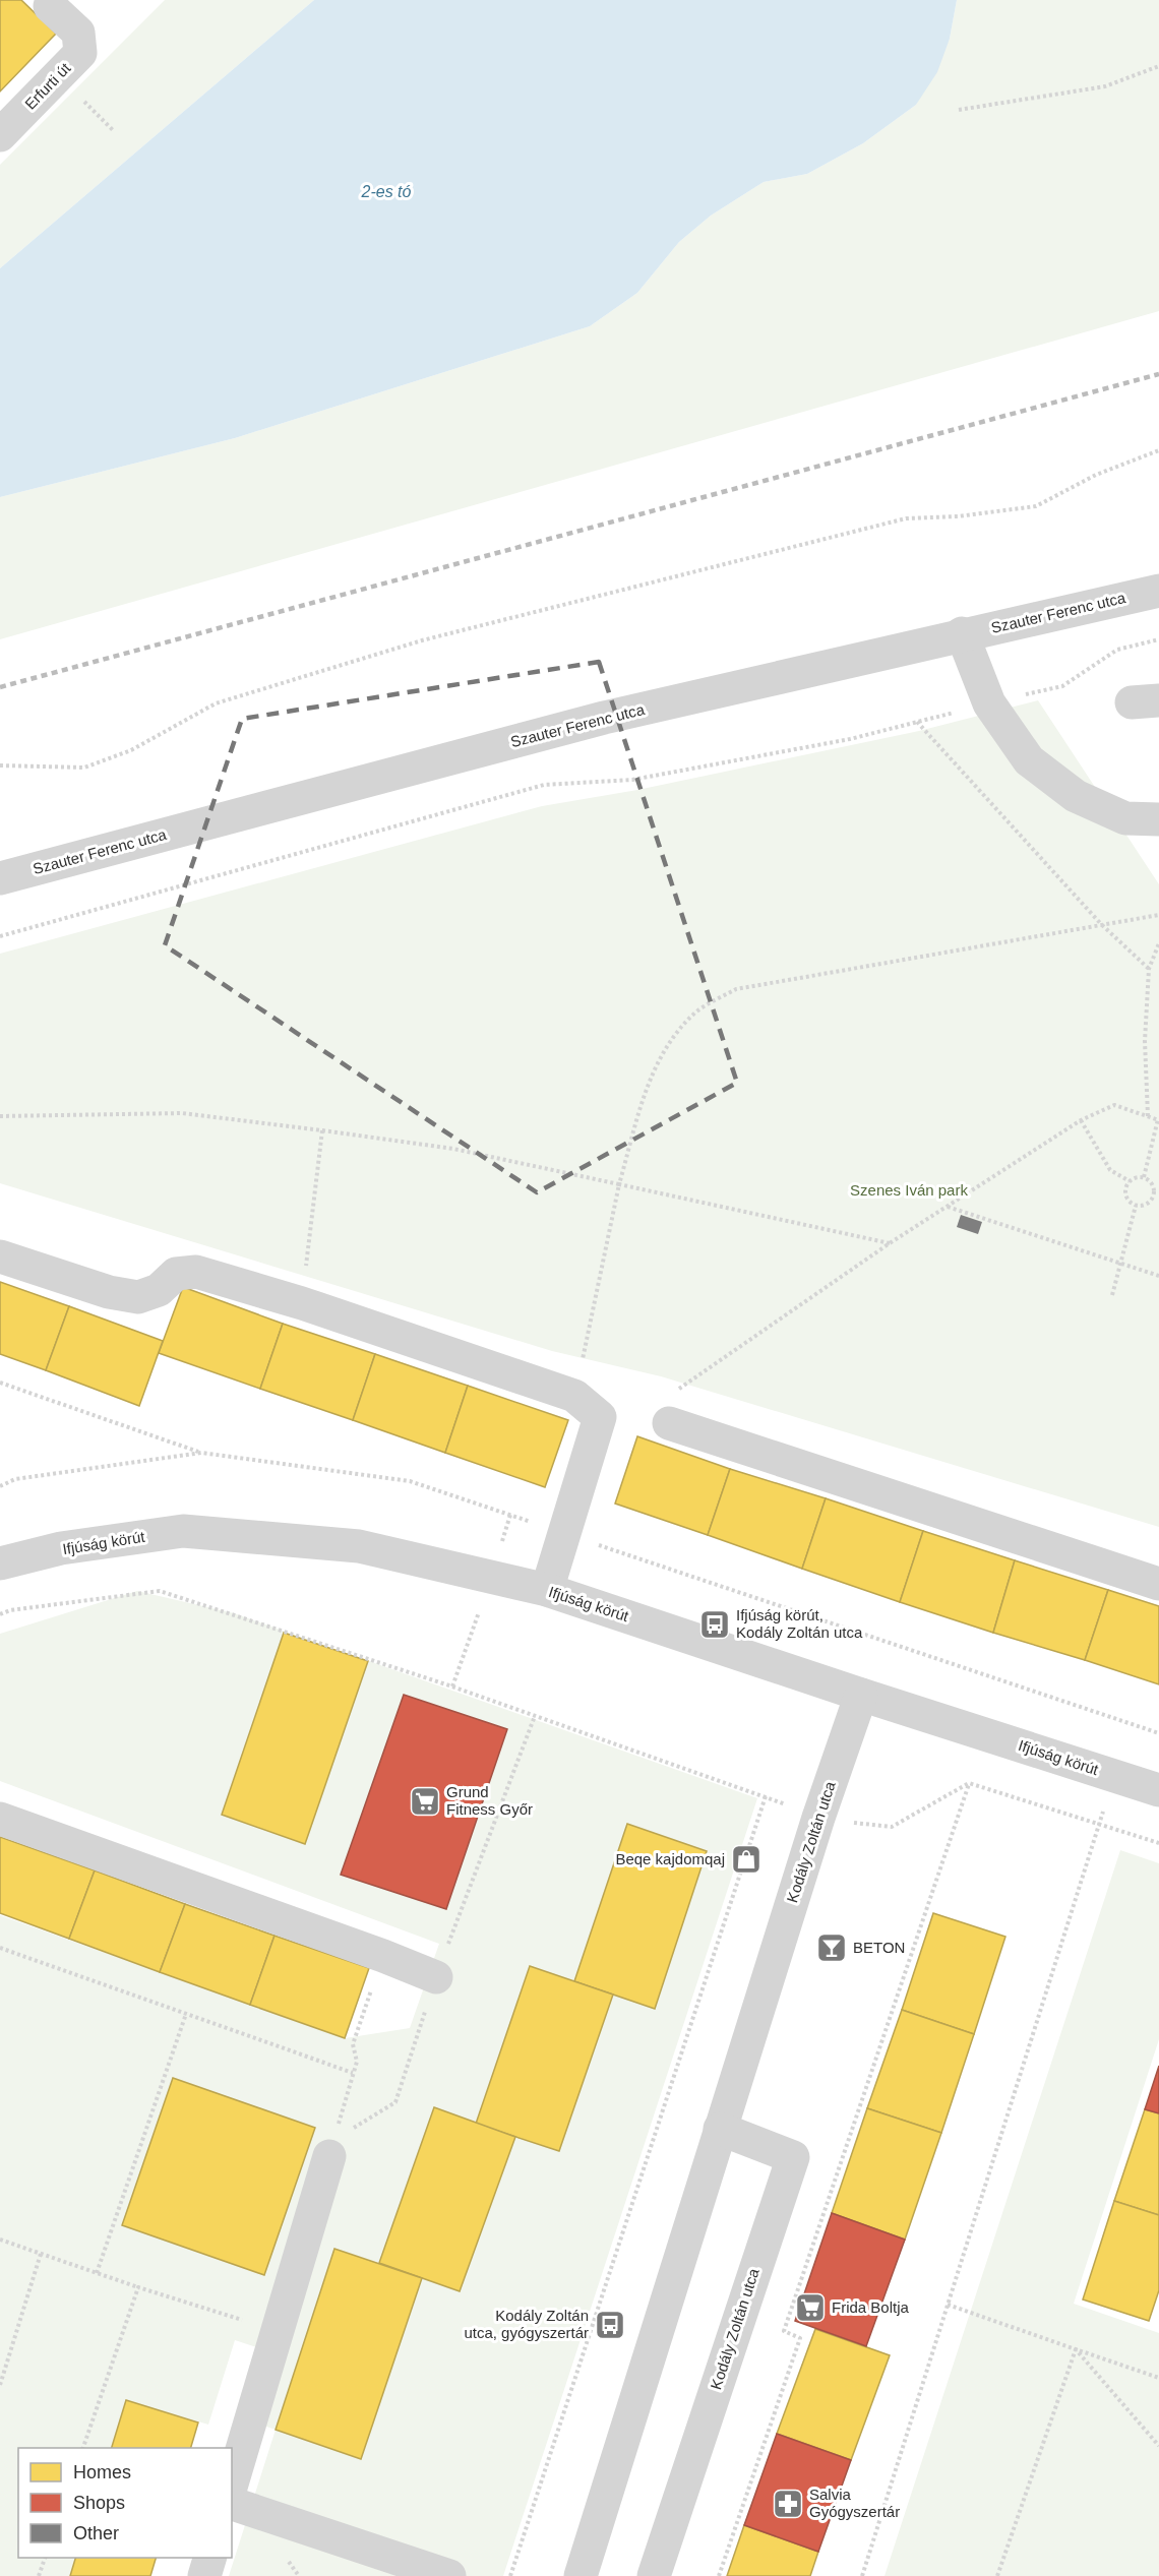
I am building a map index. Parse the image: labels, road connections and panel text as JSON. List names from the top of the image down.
{
  "streets": {
    "street": [
      "Erfurti út",
      "Szauter Ferenc utca",
      "Ifjúság körút",
      "Kodály Zoltán utca"
    ]
  },
  "crossings": [
    ["Ifjúság körút", "Kodály Zoltán utca"]
  ],
  "water": ["2-es tó"],
  "parks": ["Szenes Iván park"],
  "places": {
    "bus stop": ["Ifjúság körút, Kodály Zoltán utca", "Kodály Zoltán utca, gyógyszertár"],
    "supermarket": ["Grund Fitness Győr", "Frida Boltja"],
    "shop": ["Beqe kajdomqaj"],
    "bar": ["BETON"],
    "pharmacy": ["Salvia Gyógyszertár"]
  },
  "legend": ["Homes", "Shops", "Other"]
}
